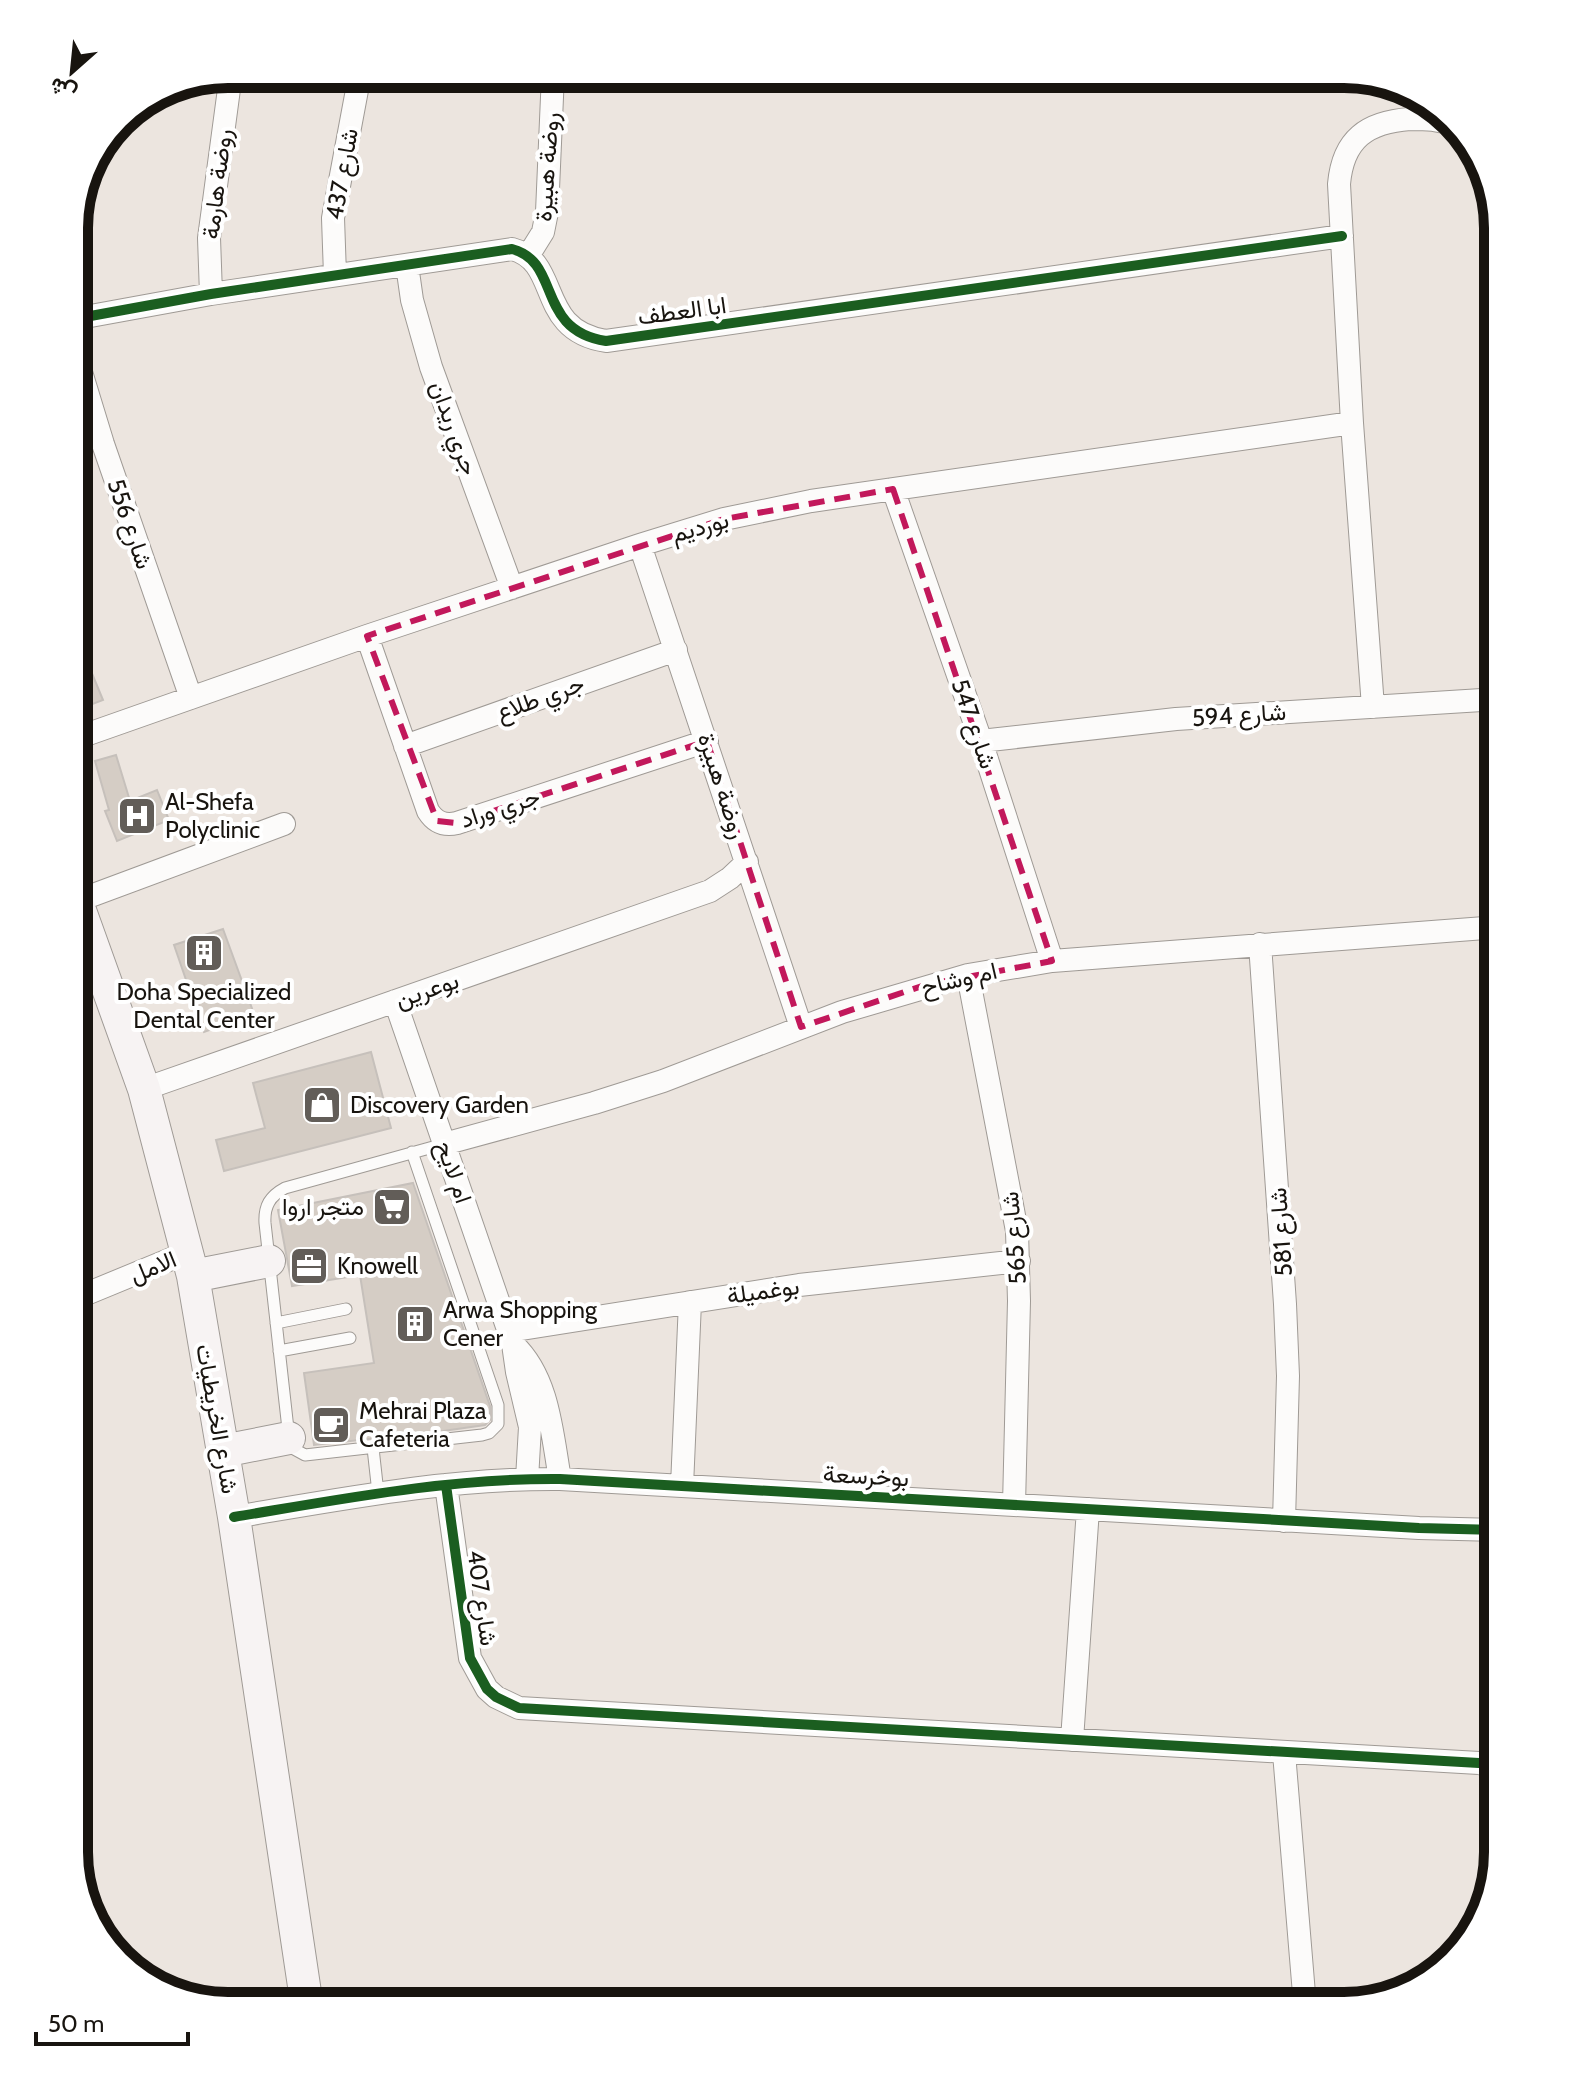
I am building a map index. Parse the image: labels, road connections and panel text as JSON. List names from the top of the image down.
{
  "streets": {
    "street": [
      "روضة هبيرة",
      "شارع 437",
      "روضة هارمة",
      "ابا العطف",
      "جري ريدان",
      "شارع 556",
      "بورديم",
      "جري طلاع",
      "شارع 594",
      "شارع 547",
      "جري وراد",
      "ام وشاح",
      "بوعرين",
      "ام لايح",
      "شارع 581",
      "شارع 565",
      "الامل",
      "بوغميلة",
      "شارع الخريطيات",
      "بوخرسعة",
      "شارع 407"
    ]
  },
  "crossings": [
    ["روضة هبيرة", "ابا العطف"],
    ["روضة هبيرة", "بورديم"],
    ["روضة هبيرة", "جري طلاع"],
    ["روضة هبيرة", "جري وراد"],
    ["روضة هبيرة", "ام وشاح"],
    ["روضة هبيرة", "بوعرين"],
    ["جري ريدان", "بورديم"],
    ["شارع 556", "بورديم"],
    ["بورديم", "شارع 547"],
    ["بورديم", "جري وراد"],
    ["جري طلاع", "جري وراد"],
    ["شارع 594", "شارع 547"],
    ["شارع 547", "ام وشاح"],
    ["ام وشاح", "ام لايح"],
    ["ام وشاح", "شارع 581"],
    ["ام وشاح", "شارع 565"],
    ["بوعرين", "ام لايح"],
    ["بوعرين", "شارع الخريطيات"],
    ["ام لايح", "بوغميلة"],
    ["ام لايح", "بوخرسعة"],
    ["شارع 581", "بوخرسعة"],
    ["شارع 565", "بوغميلة"],
    ["شارع 565", "بوخرسعة"],
    ["الامل", "شارع الخريطيات"],
    ["شارع الخريطيات", "بوخرسعة"],
    ["بوخرسعة", "شارع 407"]
  ],
  "places": {
    "hospital": ["Al-Shefa Polyclinic"],
    "building": ["Doha Specialized Dental Center", "Arwa Shopping Cener"],
    "shop": ["Discovery Garden"],
    "supermarket": ["متجر اروا"],
    "office": ["Knowell"],
    "cafe": ["Mehrai Plaza Cafeteria"]
  },
  "scale_bar": "50 m",
  "north": "bottom left"
}
